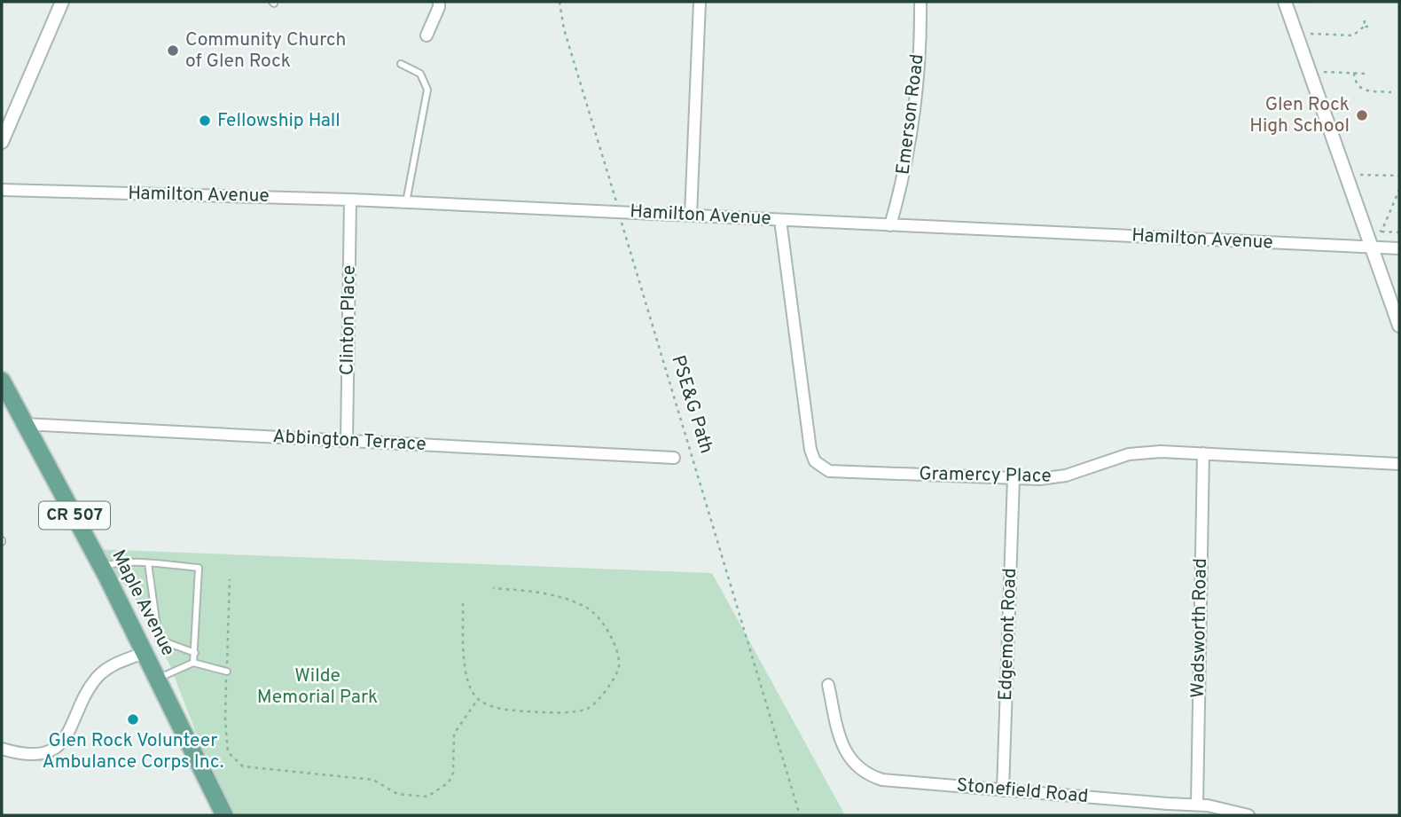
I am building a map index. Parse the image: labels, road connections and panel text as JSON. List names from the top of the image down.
{
  "streets": {
    "main road": ["CR 507", "Maple Avenue"],
    "street": [
      "Emerson Road",
      "Hamilton Avenue",
      "Clinton Place",
      "Abbington Terrace",
      "Gramercy Place",
      "Wadsworth Road",
      "Edgemont Road",
      "Stonefield Road"
    ],
    "path": ["PSE&G Path"]
  },
  "crossings": [
    ["Emerson Road", "Hamilton Avenue"],
    ["Hamilton Avenue", "Clinton Place"],
    ["Hamilton Avenue", "PSE&G Path"],
    ["Hamilton Avenue", "Gramercy Place"],
    ["Clinton Place", "Abbington Terrace"],
    ["Abbington Terrace", "Maple Avenue"],
    ["Gramercy Place", "Wadsworth Road"],
    ["Gramercy Place", "Edgemont Road"],
    ["Wadsworth Road", "Stonefield Road"],
    ["Edgemont Road", "Stonefield Road"]
  ],
  "parks": ["Wilde Memorial Park"],
  "places": [
    "Community Church of Glen Rock",
    "Glen Rock High School",
    "Fellowship Hall",
    "Glen Rock Volunteer Ambulance Corps Inc."
  ]
}
